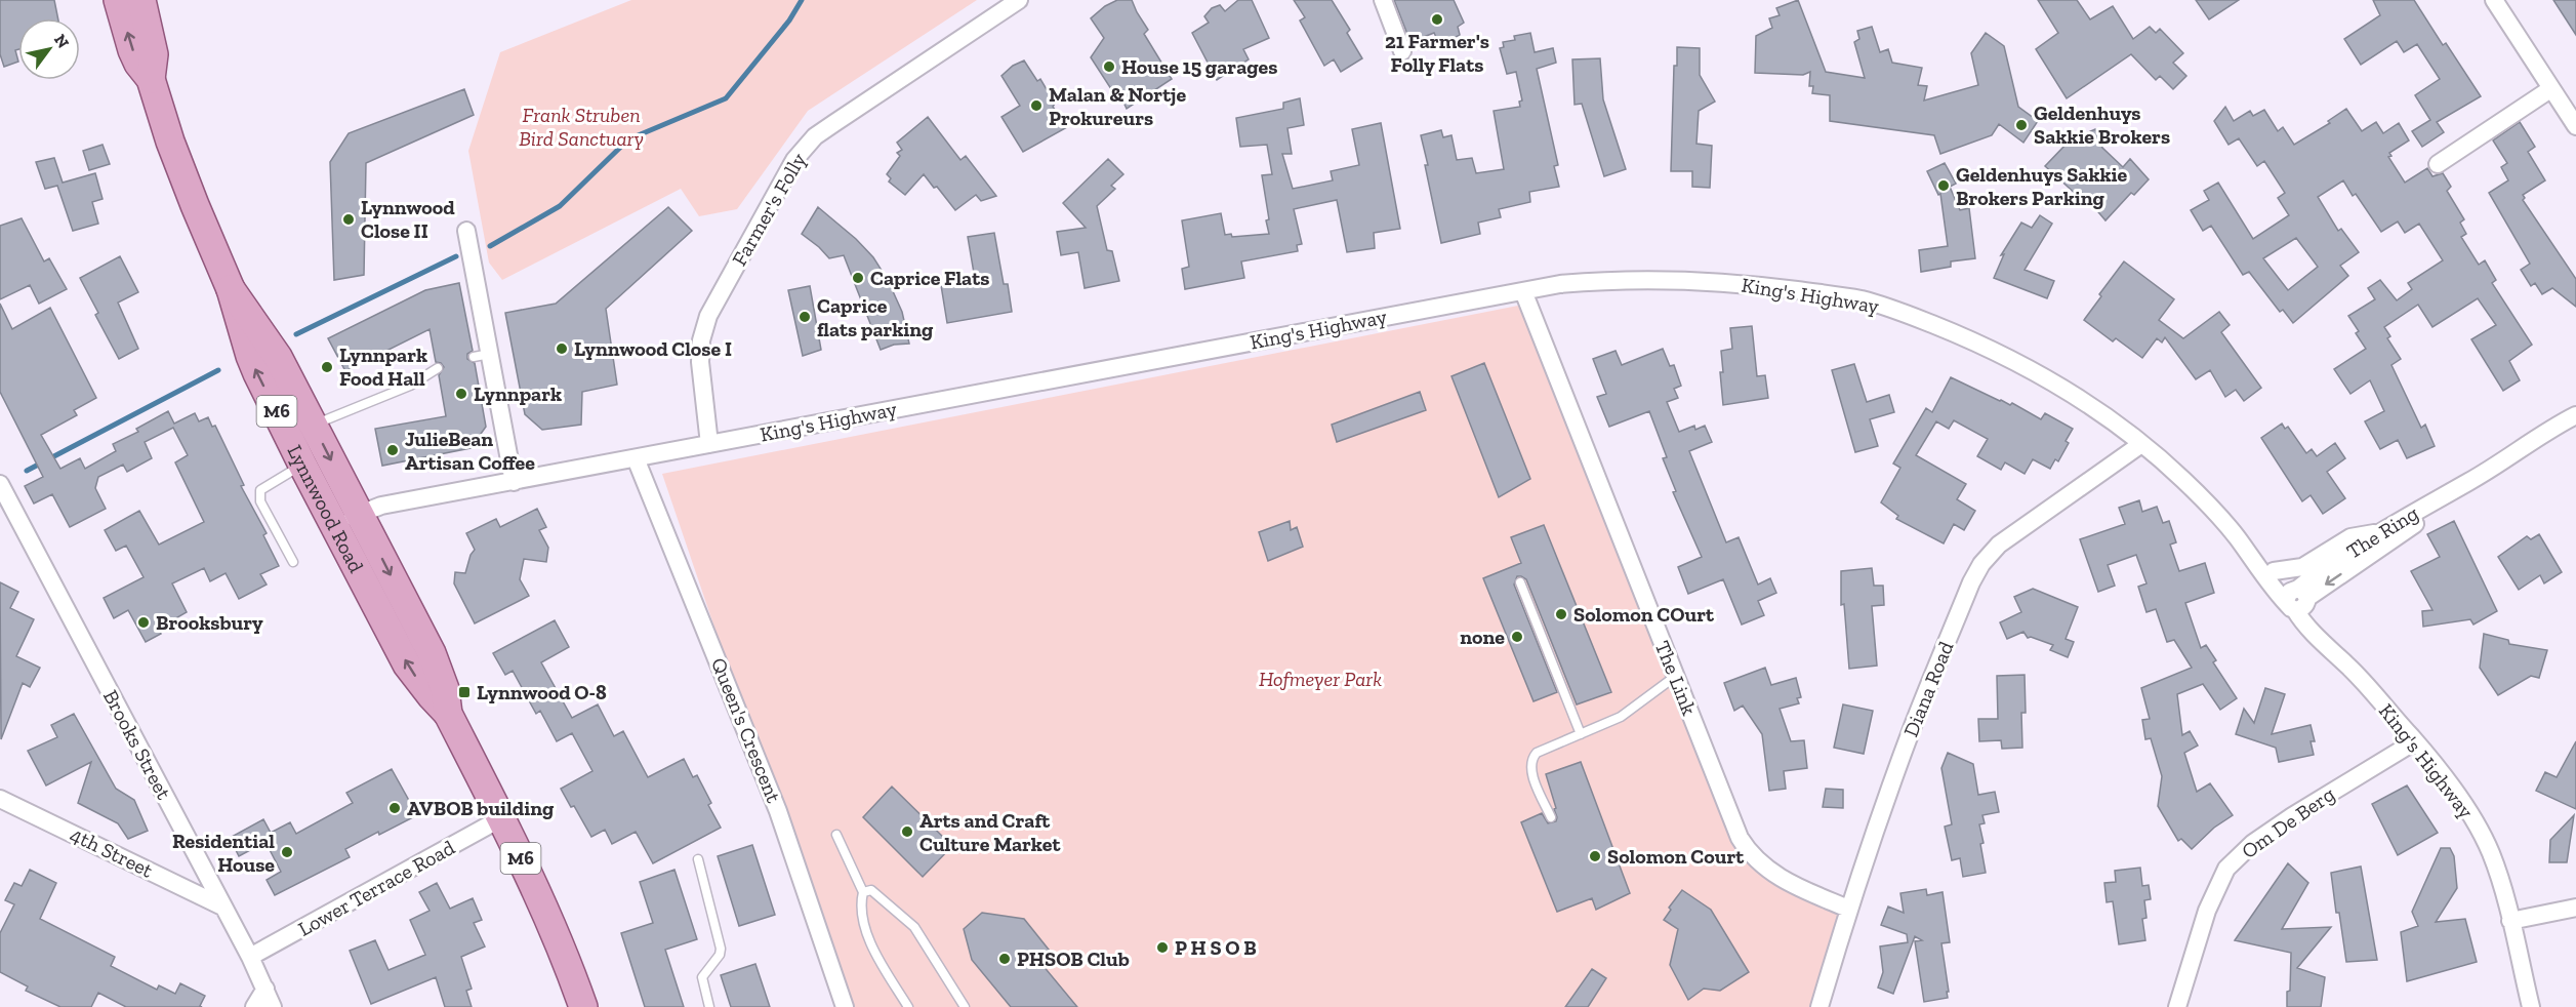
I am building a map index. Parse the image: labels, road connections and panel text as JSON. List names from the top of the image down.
{
  "streets": {
    "main road": ["M6", "Lynnwood Road"],
    "street": [
      "Farmer's Folly",
      "King's Highway",
      "The Ring",
      "The Link",
      "Diana Road",
      "Queen's Crescent",
      "Brooks Street",
      "Om De Berg",
      "4th Street",
      "Lower Terrace Road"
    ]
  },
  "crossings": [
    ["Farmer's Folly", "King's Highway"],
    ["King's Highway", "Lynnwood Road"],
    ["King's Highway", "The Ring"],
    ["King's Highway", "The Link"],
    ["King's Highway", "Diana Road"],
    ["King's Highway", "Queen's Crescent"],
    ["King's Highway", "Om De Berg"],
    ["Lynnwood Road", "Lower Terrace Road"],
    ["The Link", "Diana Road"],
    ["Brooks Street", "4th Street"],
    ["Brooks Street", "Lower Terrace Road"]
  ],
  "parks": ["Frank Struben Bird Sanctuary", "Hofmeyer Park"],
  "places": {
    "other": [
      "21 Farmer's Folly Flats",
      "House 15 garages",
      "Malan & Nortje Prokureurs",
      "Geldenhuys Sakkie Brokers",
      "Geldenhuys Sakkie Brokers Parking",
      "Lynnwood Close II",
      "Caprice Flats",
      "Caprice flats parking",
      "Lynnwood Close I",
      "Lynnpark Food Hall",
      "Lynnpark",
      "JulieBean Artisan Coffee",
      "Solomon COurt",
      "Brooksbury",
      "none",
      "AVBOB building",
      "Arts and Craft Culture Market",
      "Residential House",
      "Solomon Court",
      "P H S O B",
      "PHSOB Club"
    ],
    "transit": ["Lynnwood O-8"]
  },
  "north": "top right"
}
